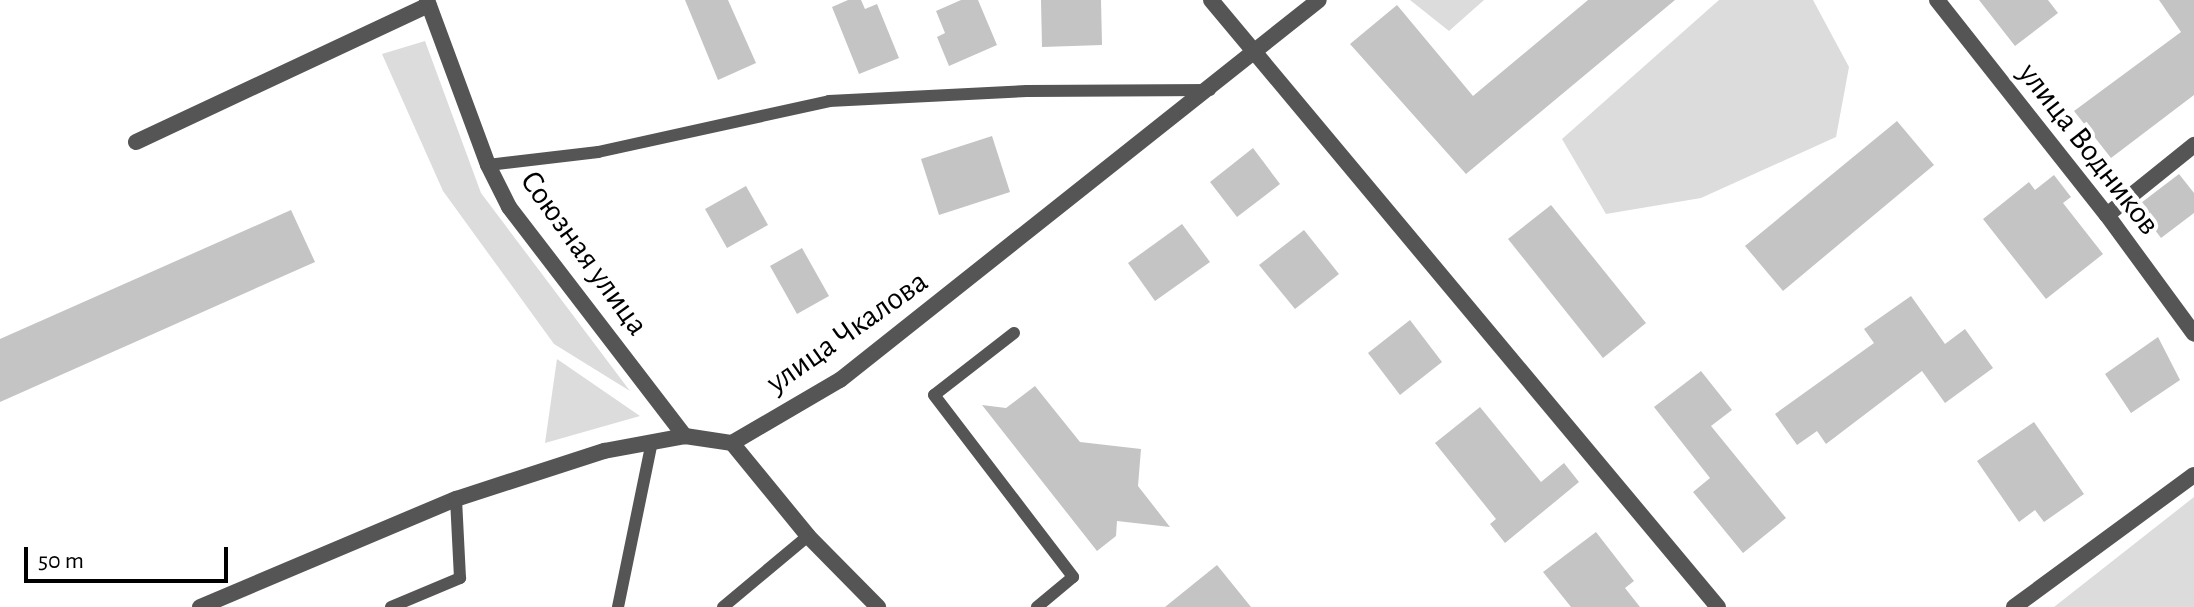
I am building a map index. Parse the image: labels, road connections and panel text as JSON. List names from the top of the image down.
{
  "streets": {
    "street": ["улица Водников", "Союзная улица", "улица Чкалова"]
  },
  "scale_bar": "50 m"
}
